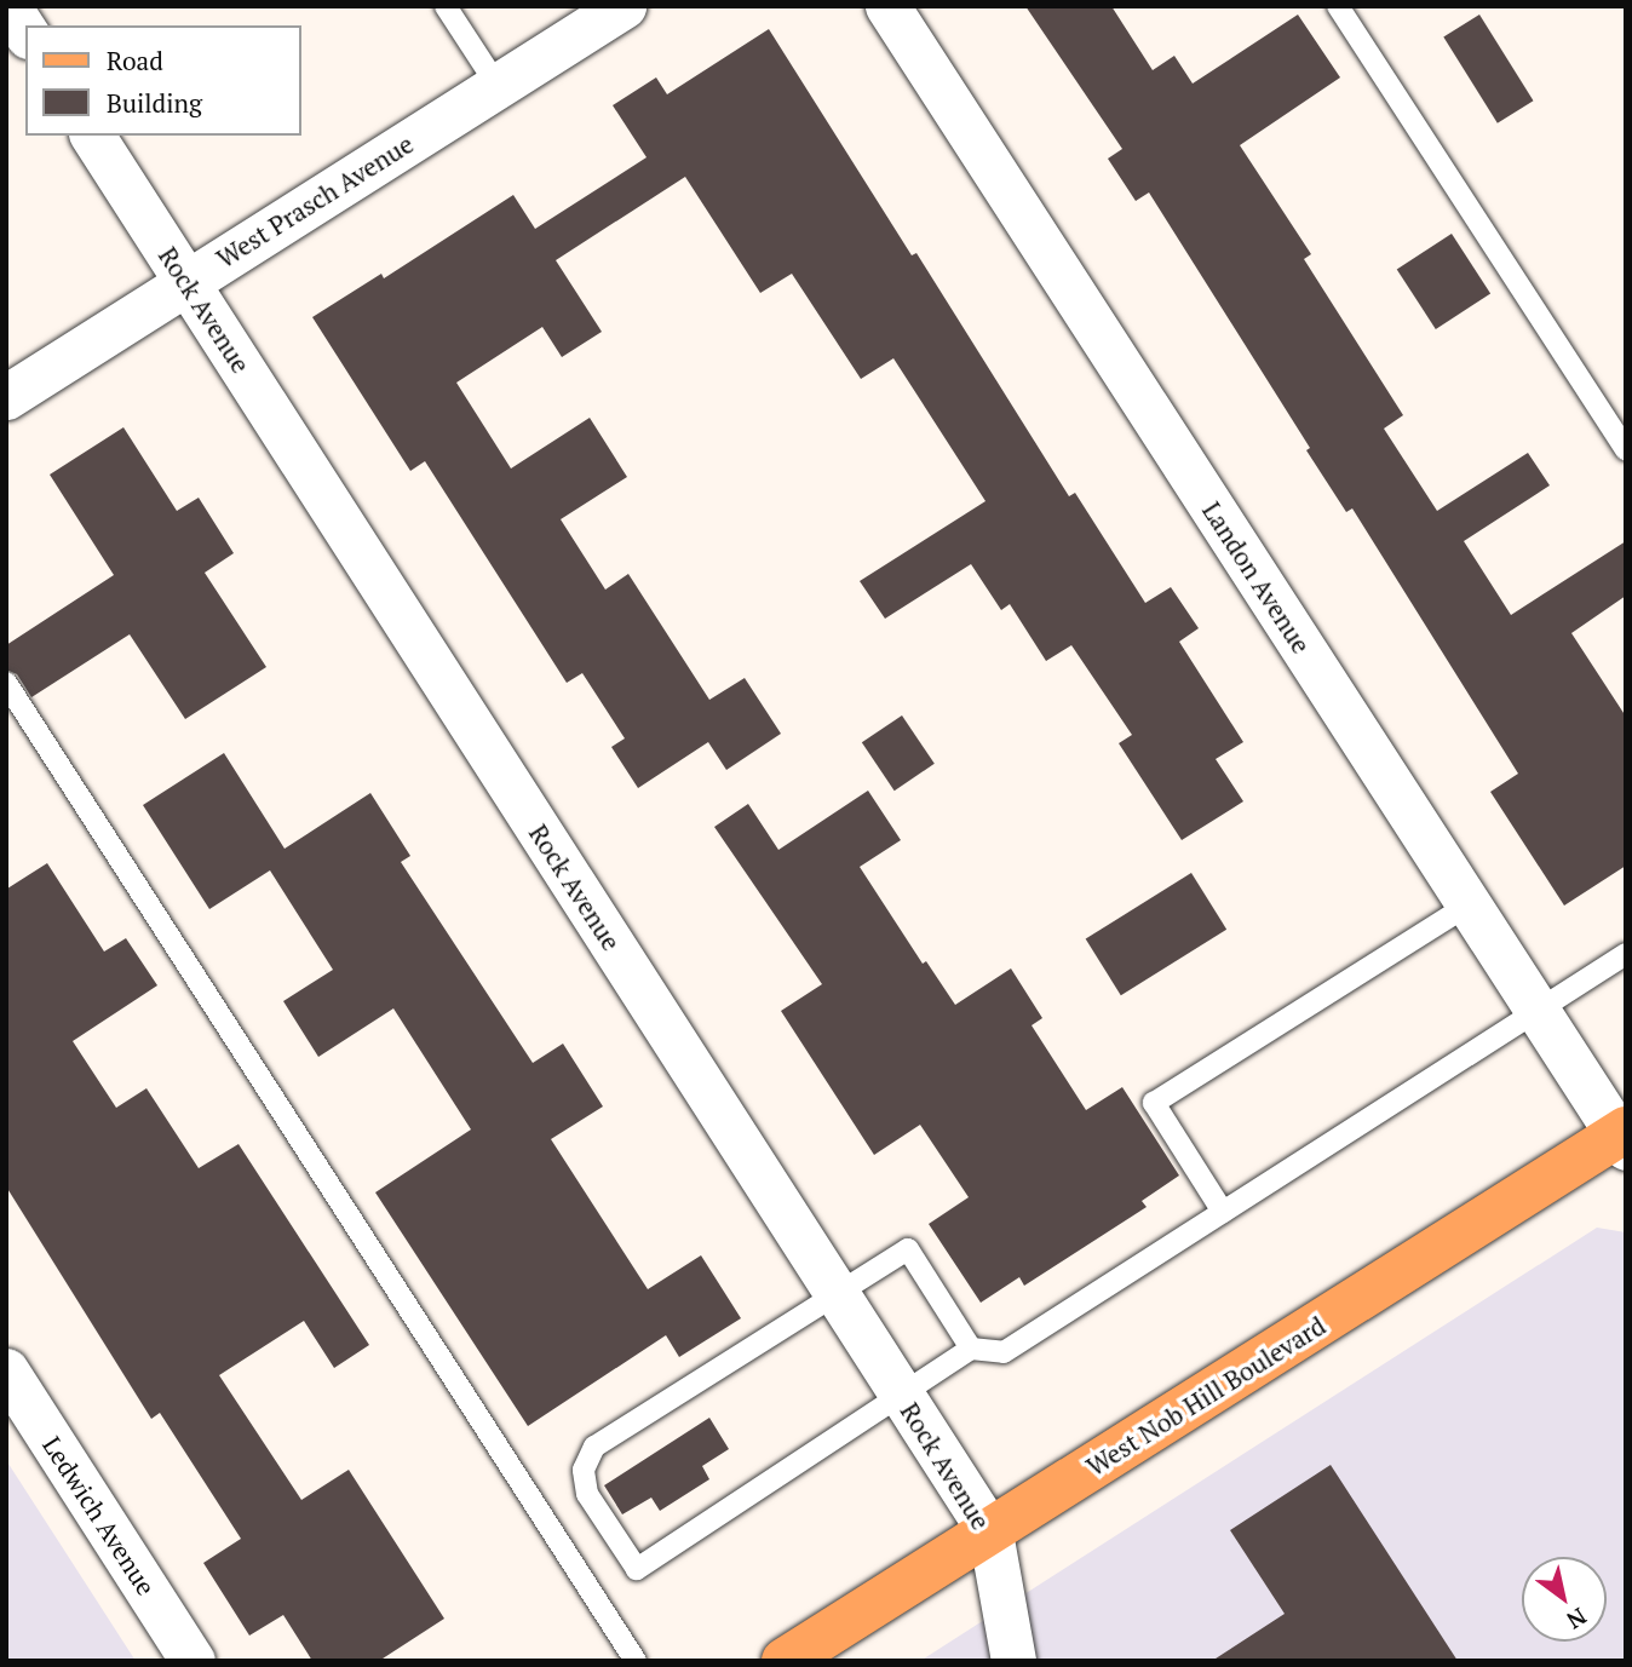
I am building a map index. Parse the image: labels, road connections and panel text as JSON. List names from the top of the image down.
{
  "streets": {
    "main road": ["West Nob Hill Boulevard"],
    "street": [
      "West Prasch Avenue",
      "Rock Avenue",
      "Landon Avenue",
      "Ledwich Avenue"
    ]
  },
  "crossings": [
    ["West Prasch Avenue", "Rock Avenue"],
    ["Rock Avenue", "West Nob Hill Boulevard"],
    ["Landon Avenue", "West Nob Hill Boulevard"]
  ],
  "legend": ["Road", "Building"],
  "north": "bottom right"
}
